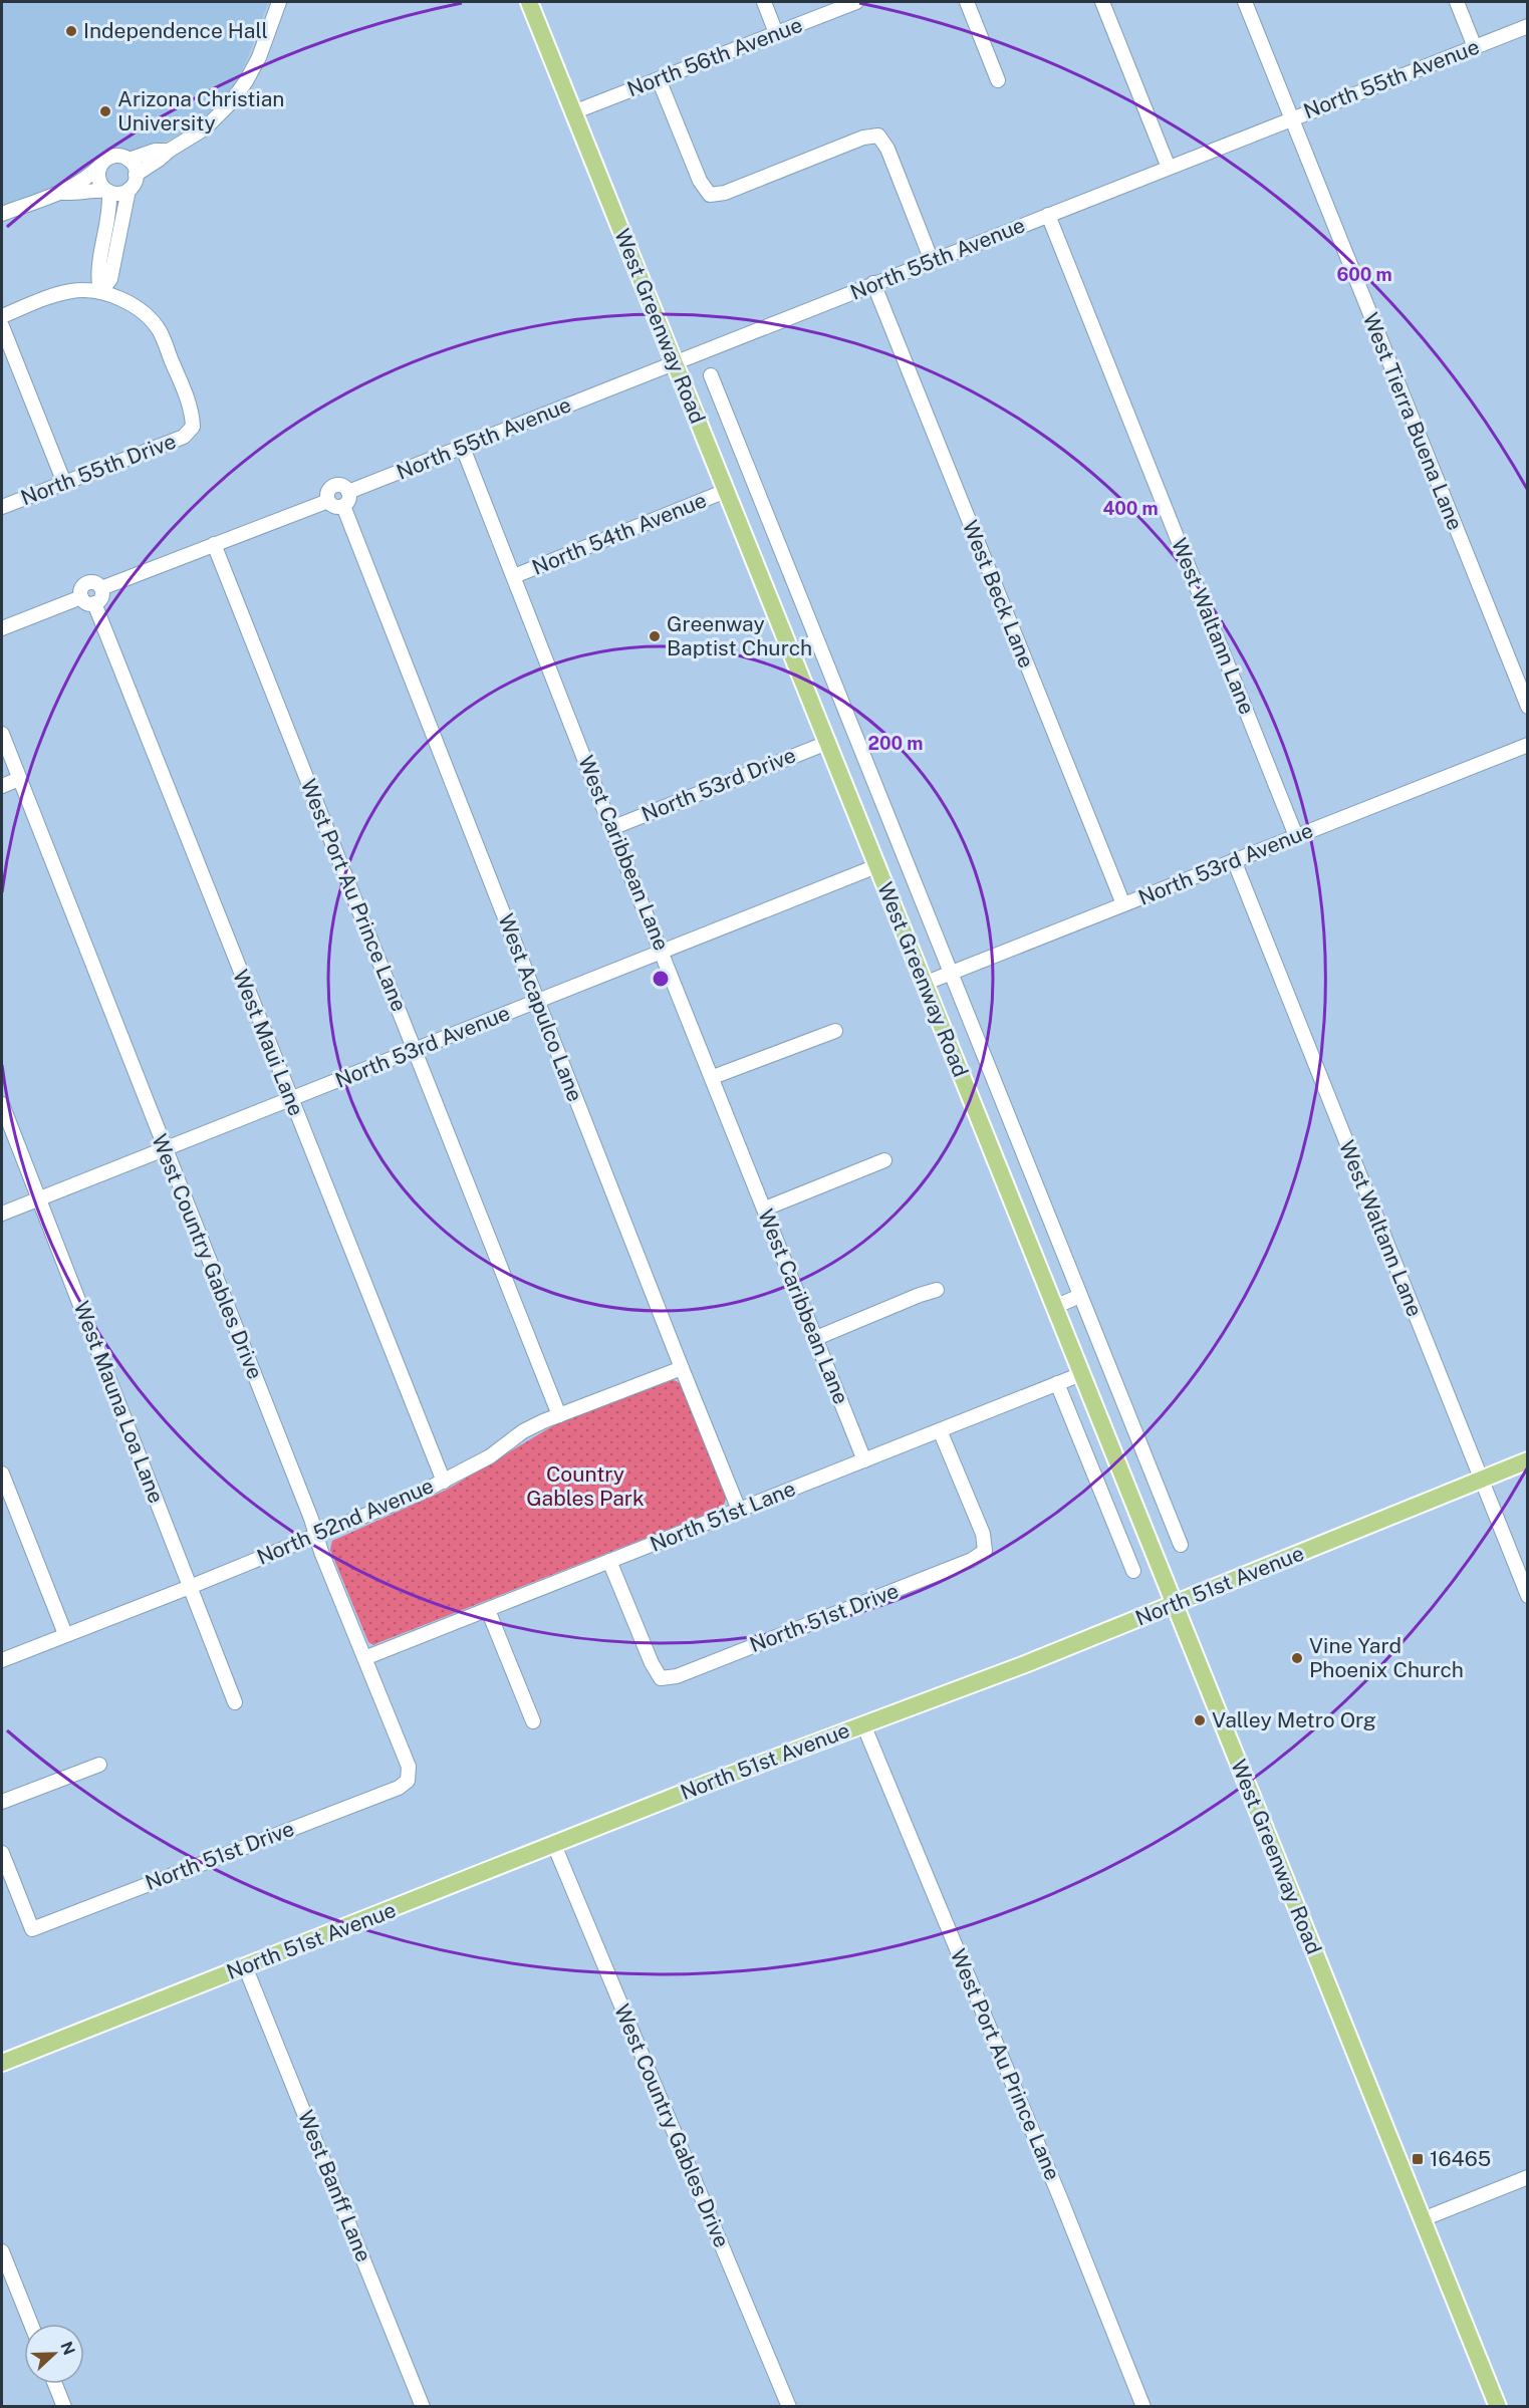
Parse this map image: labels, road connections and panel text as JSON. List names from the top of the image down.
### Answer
{
  "streets": {
    "main road": ["West Greenway Road", "North 51st Avenue"],
    "street": [
      "North 56th Avenue",
      "North 55th Avenue",
      "West Tierra Buena Lane",
      "North 55th Drive",
      "North 54th Avenue",
      "West Beck Lane",
      "West Waltann Lane",
      "North 53rd Drive",
      "West Caribbean Lane",
      "North 53rd Avenue",
      "West Port Au Prince Lane",
      "West Acapulco Lane",
      "West Maui Lane",
      "West Country Gables Drive",
      "West Mauna Loa Lane",
      "North 51st Lane",
      "North 52nd Avenue",
      "North 51st Drive",
      "West Banff Lane"
    ]
  },
  "crossings": [
    ["North 56th Avenue", "West Greenway Road"],
    ["North 55th Avenue", "West Greenway Road"],
    ["North 55th Avenue", "West Tierra Buena Lane"],
    ["North 55th Avenue", "West Beck Lane"],
    ["North 55th Avenue", "West Waltann Lane"],
    ["North 55th Avenue", "West Caribbean Lane"],
    ["North 55th Avenue", "West Port Au Prince Lane"],
    ["North 55th Avenue", "West Acapulco Lane"],
    ["North 55th Avenue", "West Maui Lane"],
    ["West Greenway Road", "North 54th Avenue"],
    ["West Greenway Road", "North 53rd Drive"],
    ["West Greenway Road", "North 53rd Avenue"],
    ["West Greenway Road", "North 51st Lane"],
    ["West Greenway Road", "North 51st Avenue"],
    ["North 54th Avenue", "West Caribbean Lane"],
    ["West Beck Lane", "North 53rd Avenue"],
    ["West Waltann Lane", "North 53rd Avenue"],
    ["West Waltann Lane", "North 51st Avenue"],
    ["North 53rd Drive", "West Caribbean Lane"],
    ["West Caribbean Lane", "North 53rd Avenue"],
    ["West Caribbean Lane", "North 51st Lane"],
    ["North 53rd Avenue", "West Port Au Prince Lane"],
    ["North 53rd Avenue", "West Acapulco Lane"],
    ["North 53rd Avenue", "West Maui Lane"],
    ["North 53rd Avenue", "West Country Gables Drive"],
    ["North 53rd Avenue", "West Mauna Loa Lane"],
    ["West Port Au Prince Lane", "North 52nd Avenue"],
    ["West Port Au Prince Lane", "North 51st Avenue"],
    ["West Acapulco Lane", "North 51st Lane"],
    ["West Acapulco Lane", "North 52nd Avenue"],
    ["West Maui Lane", "North 52nd Avenue"],
    ["West Country Gables Drive", "North 51st Lane"],
    ["West Country Gables Drive", "North 52nd Avenue"],
    ["West Country Gables Drive", "North 51st Avenue"],
    ["West Country Gables Drive", "North 51st Drive"],
    ["West Mauna Loa Lane", "North 52nd Avenue"],
    ["North 51st Lane", "North 51st Drive"],
    ["North 51st Avenue", "West Banff Lane"]
  ],
  "parks": ["Country Gables Park"],
  "places": {
    "other": [
      "Independence Hall",
      "Arizona Christian University",
      "Greenway Baptist Church",
      "Vine Yard Phoenix Church",
      "Valley Metro Org"
    ],
    "transit": ["16465"]
  },
  "north": "right",
  "rings": ["600 m", "400 m", "200 m"]
}
